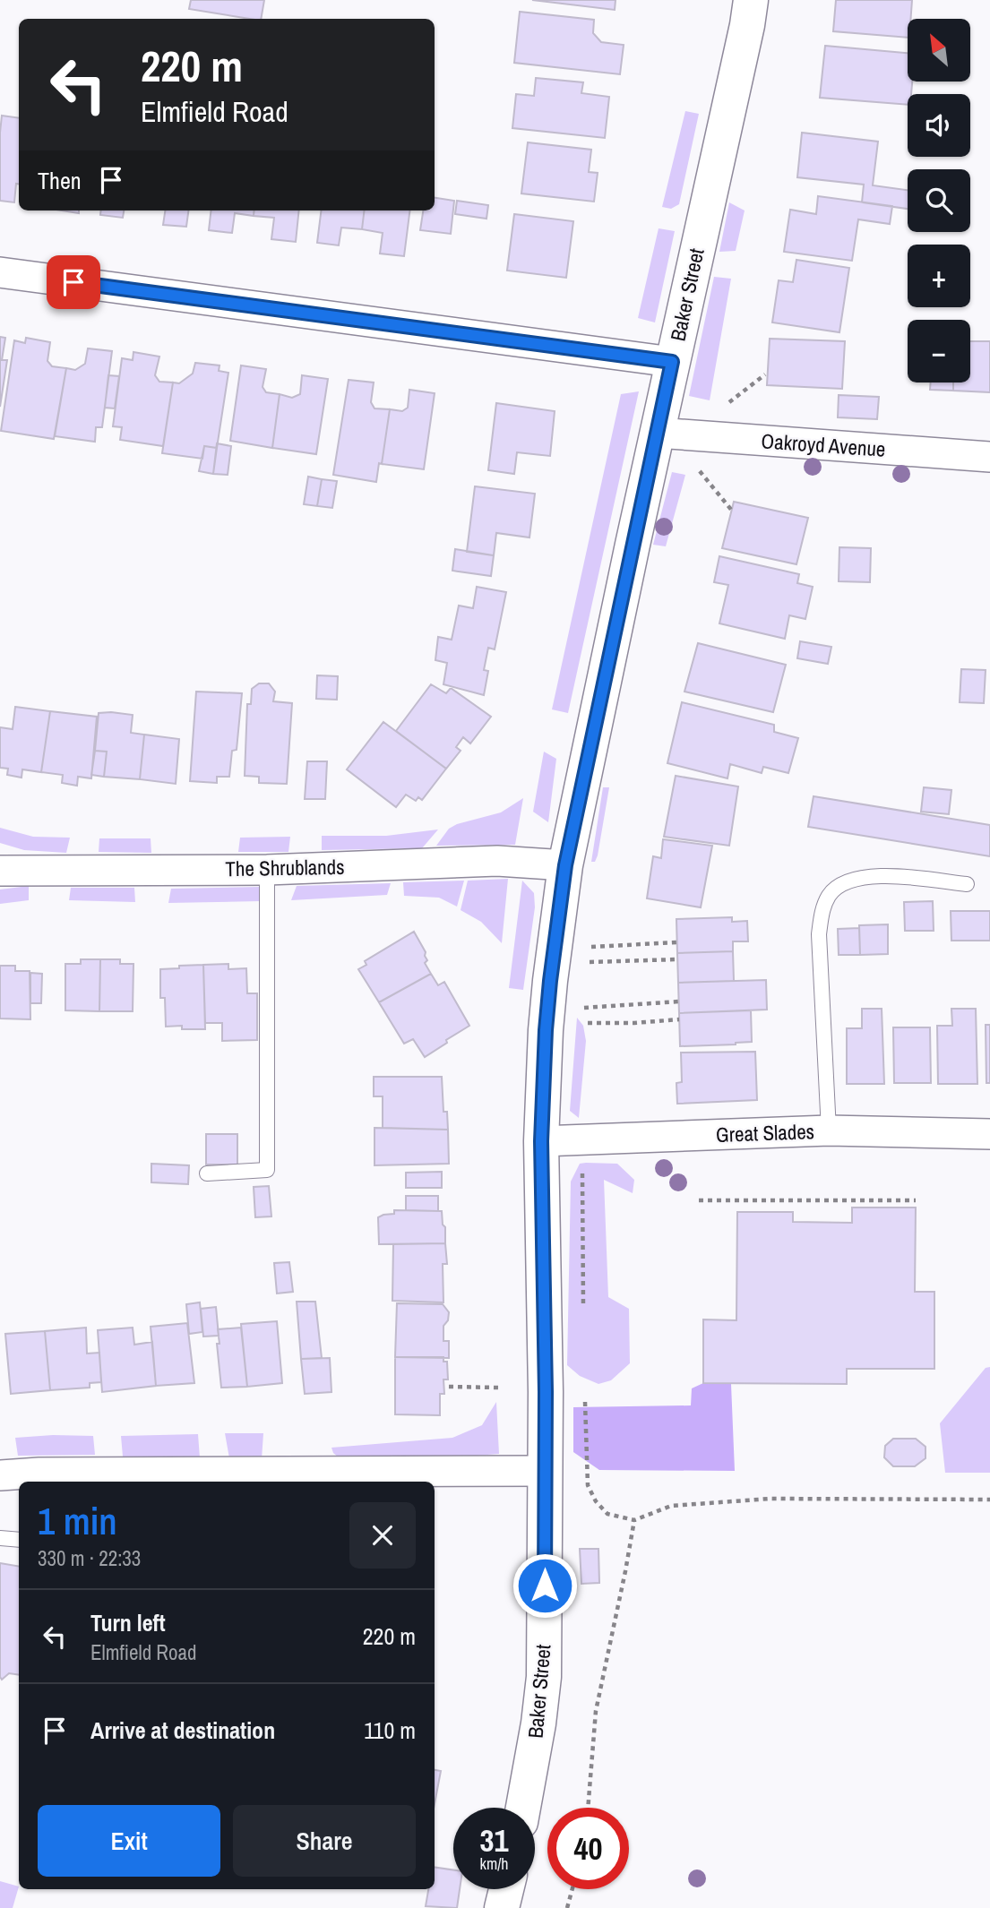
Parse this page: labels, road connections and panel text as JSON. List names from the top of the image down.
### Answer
{
  "streets": {
    "street": [
      "Baker Street",
      "Oakroyd Avenue",
      "The Shrublands",
      "Great Slades"
    ]
  },
  "crossings": [
    ["Baker Street", "Oakroyd Avenue"],
    ["Baker Street", "The Shrublands"],
    ["Baker Street", "Great Slades"]
  ],
  "north": "top left",
  "page": {
    "map_buttons": ["+", "−"],
    "turn": ["220 m", "Elmfield Road"],
    "then": "Then",
    "heading": ["1 min", "330 m · 22:33"],
    "list": [
      {
        "name": "Turn left",
        "note": "Elmfield Road",
        "value": "220 m"
      },
      {
        "name": "Arrive at destination",
        "value": "110 m"
      }
    ],
    "buttons": ["Exit", "Share"],
    "speed": "31 km/h",
    "limit": "40"
  }
}
